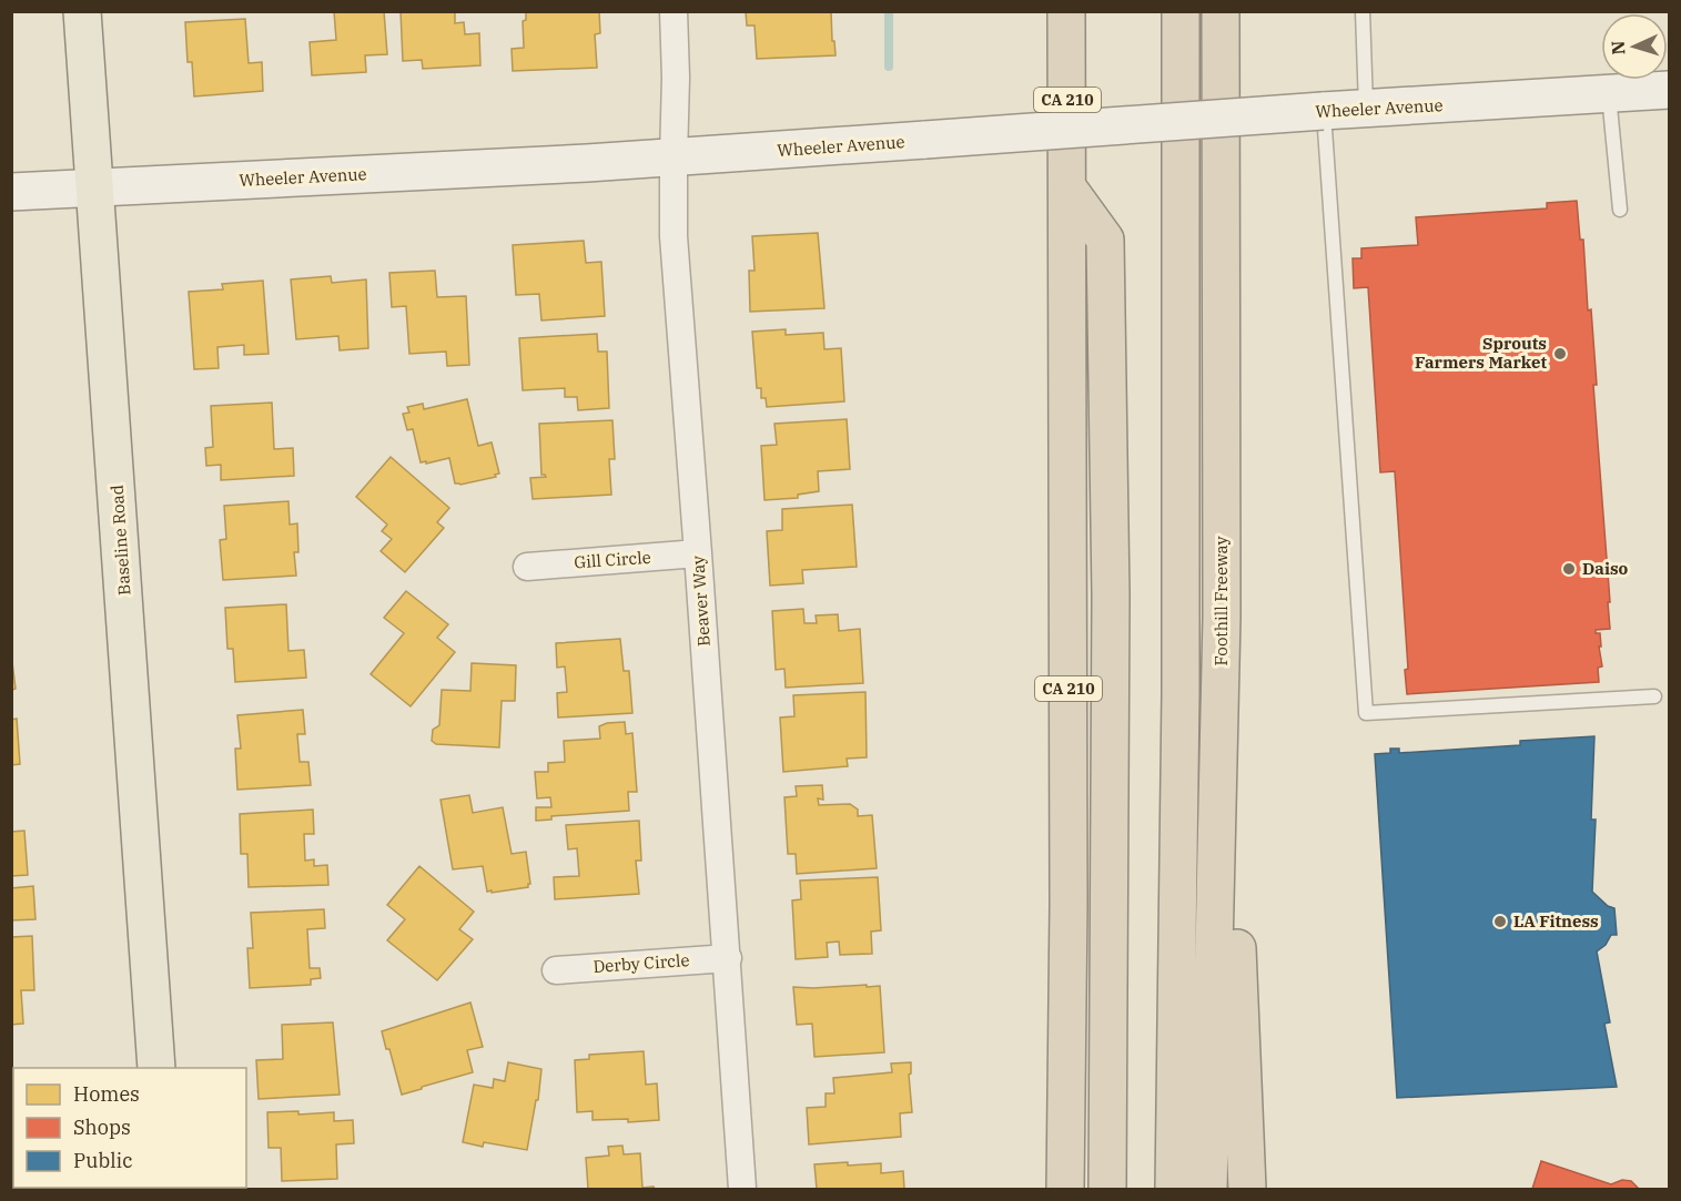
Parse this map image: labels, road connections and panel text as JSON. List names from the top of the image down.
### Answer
{
  "streets": {
    "highway": ["CA 210", "Foothill Freeway"],
    "main road": ["Wheeler Avenue", "Baseline Road"],
    "street": ["Gill Circle", "Beaver Way", "Derby Circle"]
  },
  "crossings": [
    ["Wheeler Avenue", "Baseline Road"],
    ["Wheeler Avenue", "Beaver Way"],
    ["Gill Circle", "Beaver Way"],
    ["Beaver Way", "Derby Circle"]
  ],
  "places": ["Sprouts Farmers Market", "Daiso", "LA Fitness"],
  "legend": ["Homes", "Shops", "Public"],
  "north": "left"
}
